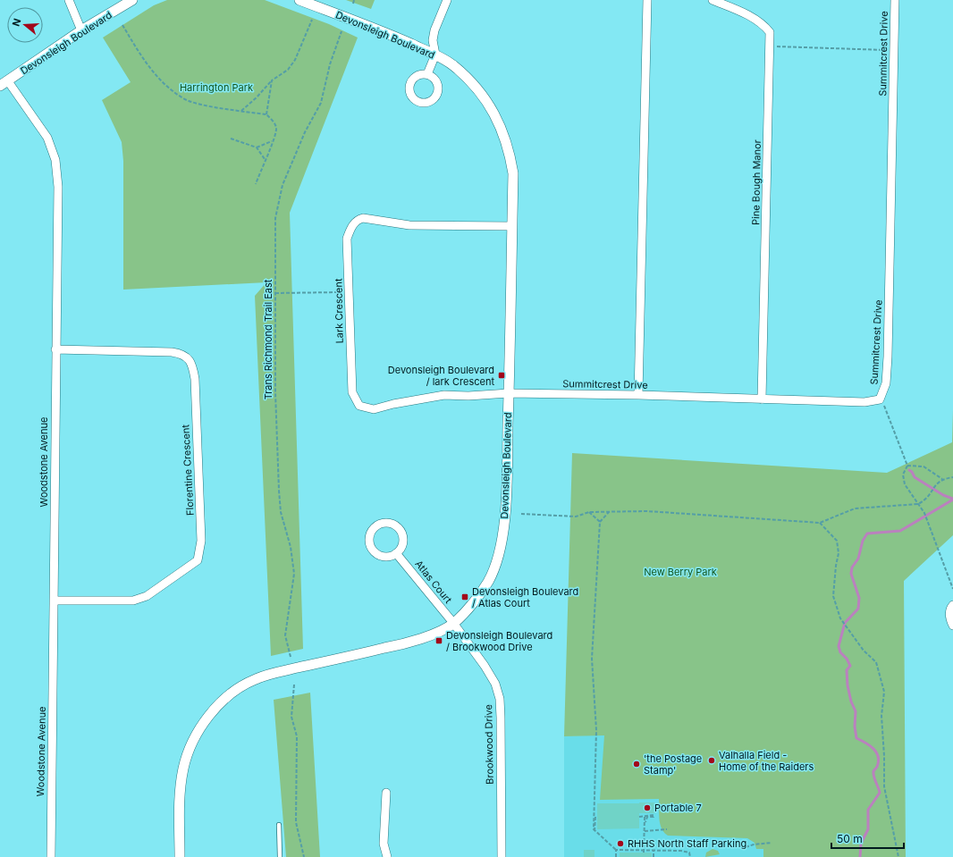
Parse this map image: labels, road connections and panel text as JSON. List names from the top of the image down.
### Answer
{
  "streets": {
    "street": [
      "Devonsleigh Boulevard",
      "Summitcrest Drive",
      "Pine Bough Manor",
      "Lark Crescent",
      "Woodstone Avenue",
      "Florentine Crescent",
      "Atlas Court",
      "Brookwood Drive"
    ],
    "path": ["Trans Richmond Trail East"]
  },
  "crossings": [
    ["Devonsleigh Boulevard", "Summitcrest Drive"],
    ["Devonsleigh Boulevard", "Lark Crescent"],
    ["Devonsleigh Boulevard", "Woodstone Avenue"],
    ["Devonsleigh Boulevard", "Atlas Court"],
    ["Devonsleigh Boulevard", "Brookwood Drive"],
    ["Summitcrest Drive", "Pine Bough Manor"],
    ["Summitcrest Drive", "Lark Crescent"],
    ["Woodstone Avenue", "Florentine Crescent"],
    ["Atlas Court", "Brookwood Drive"]
  ],
  "parks": ["Harrington Park", "New Berry Park"],
  "places": {
    "transit": ["Devonsleigh Boulevard / lark Crescent", "Devonsleigh Boulevard / Atlas Court", "Devonsleigh Boulevard / Brookwood Drive"],
    "other": [
      "Valhalla Field - Home of the Raiders",
      "'the Postage Stamp'",
      "Portable 7",
      "RHHS North Staff Parking"
    ]
  },
  "scale_bar": "50 m",
  "north": "left"
}
